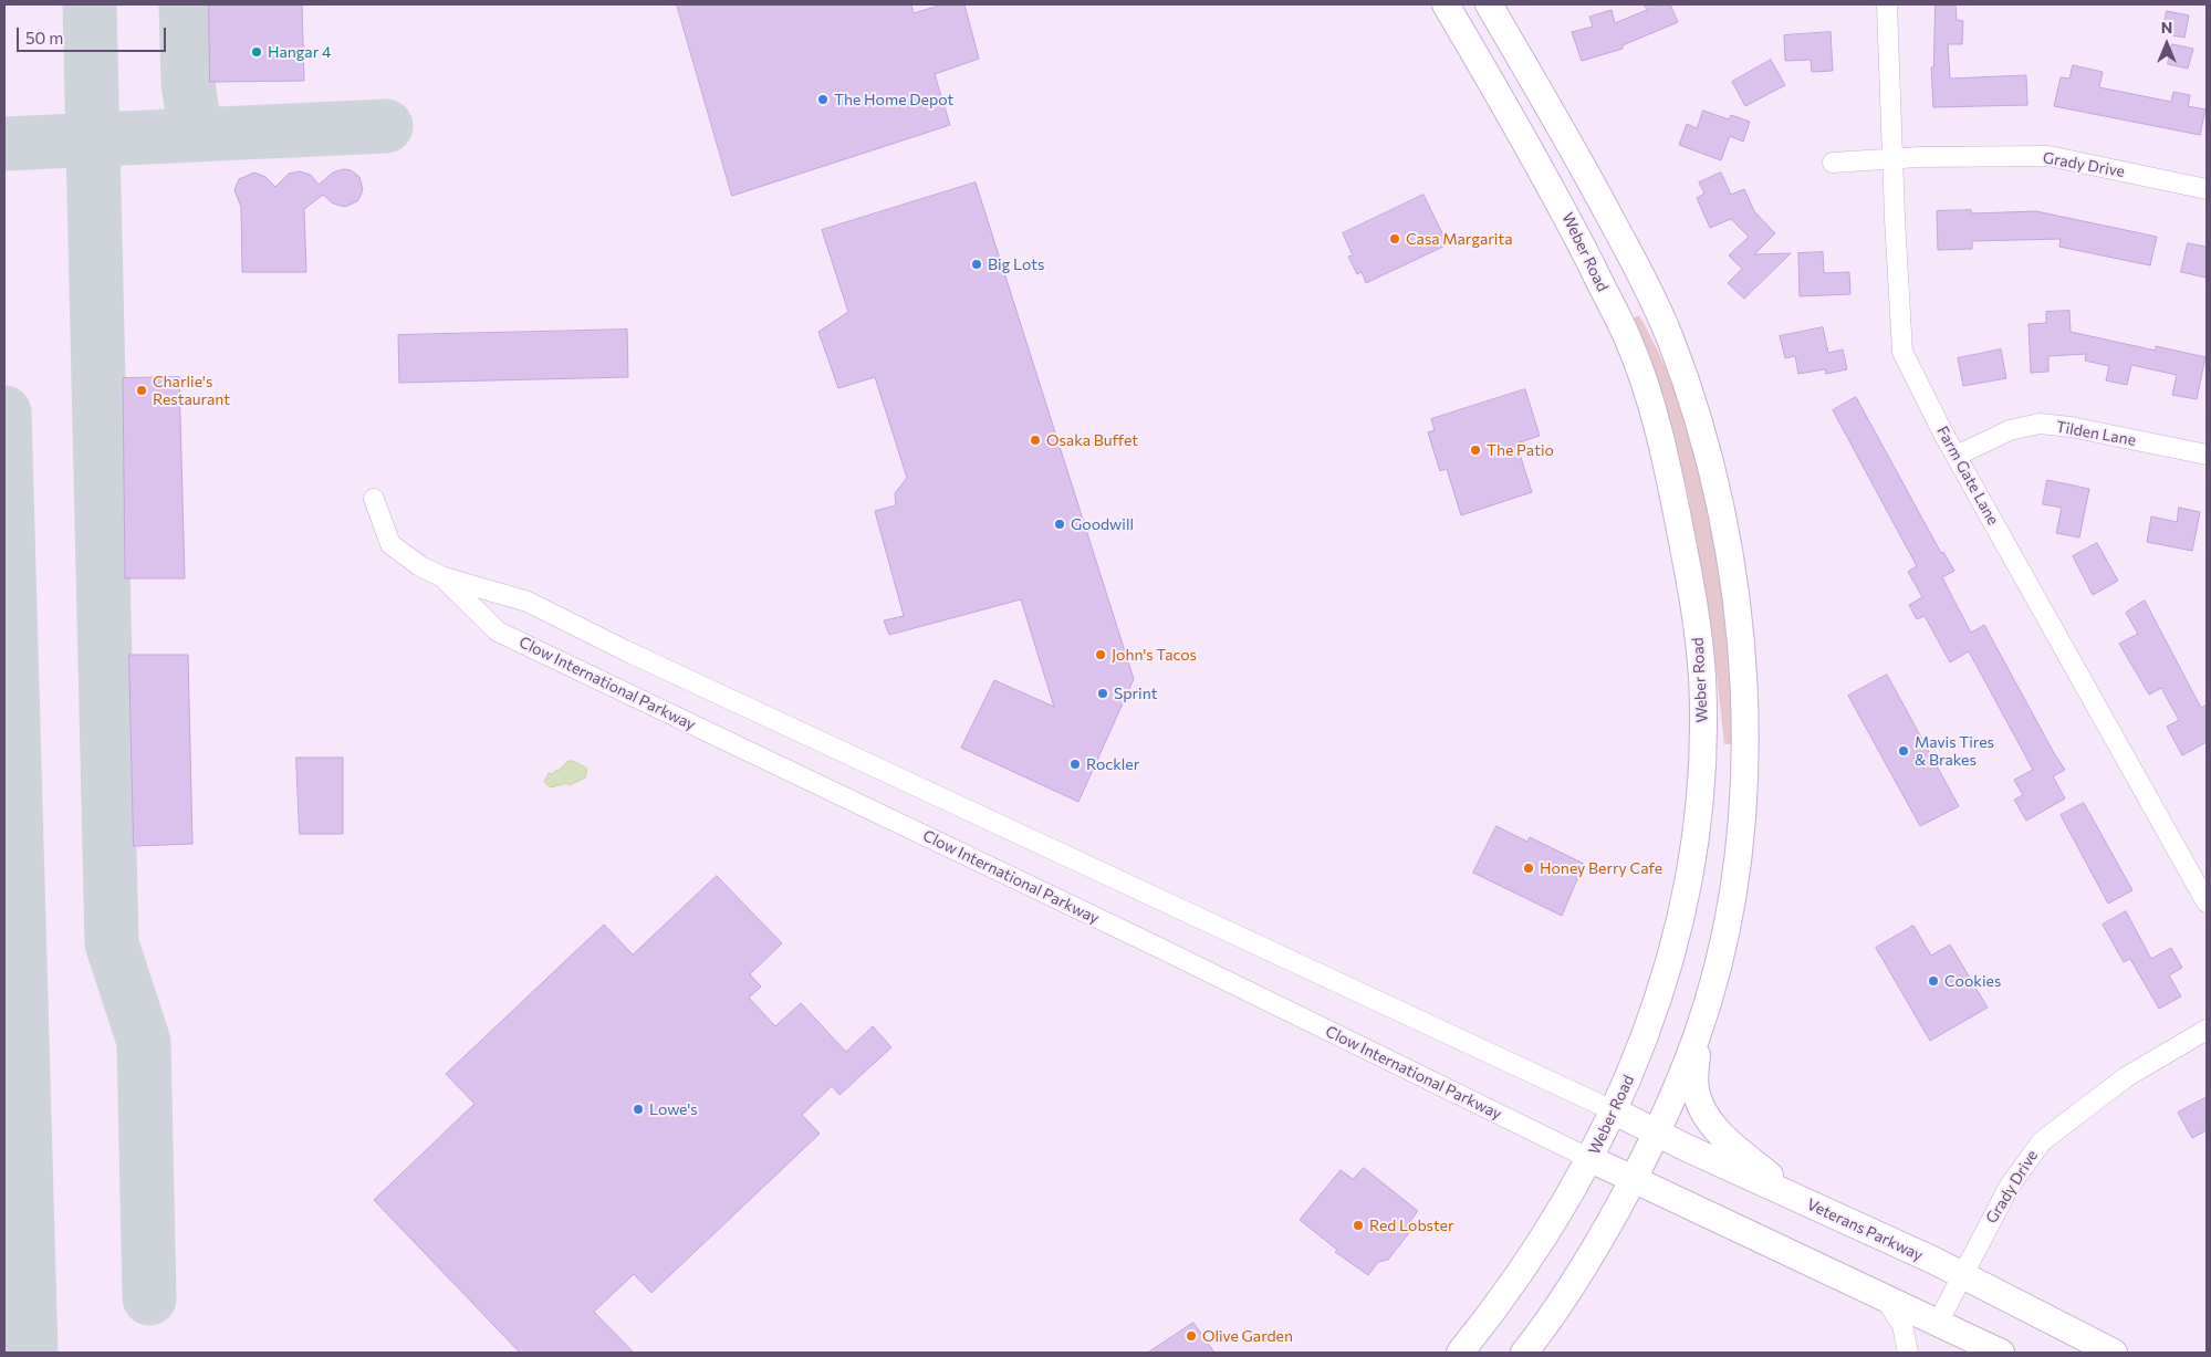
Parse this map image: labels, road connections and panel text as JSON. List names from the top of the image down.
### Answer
{
  "streets": {
    "main road": ["Weber Road", "Veterans Parkway"],
    "street": [
      "Grady Drive",
      "Tilden Lane",
      "Farm Gate Lane",
      "Clow International Parkway"
    ]
  },
  "crossings": [
    ["Grady Drive", "Farm Gate Lane"],
    ["Grady Drive", "Veterans Parkway"],
    ["Weber Road", "Clow International Parkway"],
    ["Weber Road", "Veterans Parkway"],
    ["Tilden Lane", "Farm Gate Lane"],
    ["Clow International Parkway", "Veterans Parkway"]
  ],
  "places": [
    "Hangar 4",
    "The Home Depot",
    "Casa Margarita",
    "Big Lots",
    "Charlie's Restaurant",
    "Osaka Buffet",
    "The Patio",
    "Goodwill",
    "John's Tacos",
    "Sprint",
    "Mavis Tires & Brakes",
    "Rockler",
    "Honey Berry Cafe",
    "Cookies",
    "Lowe's",
    "Red Lobster",
    "Olive Garden"
  ],
  "scale_bar": "50 m",
  "north": "top"
}
